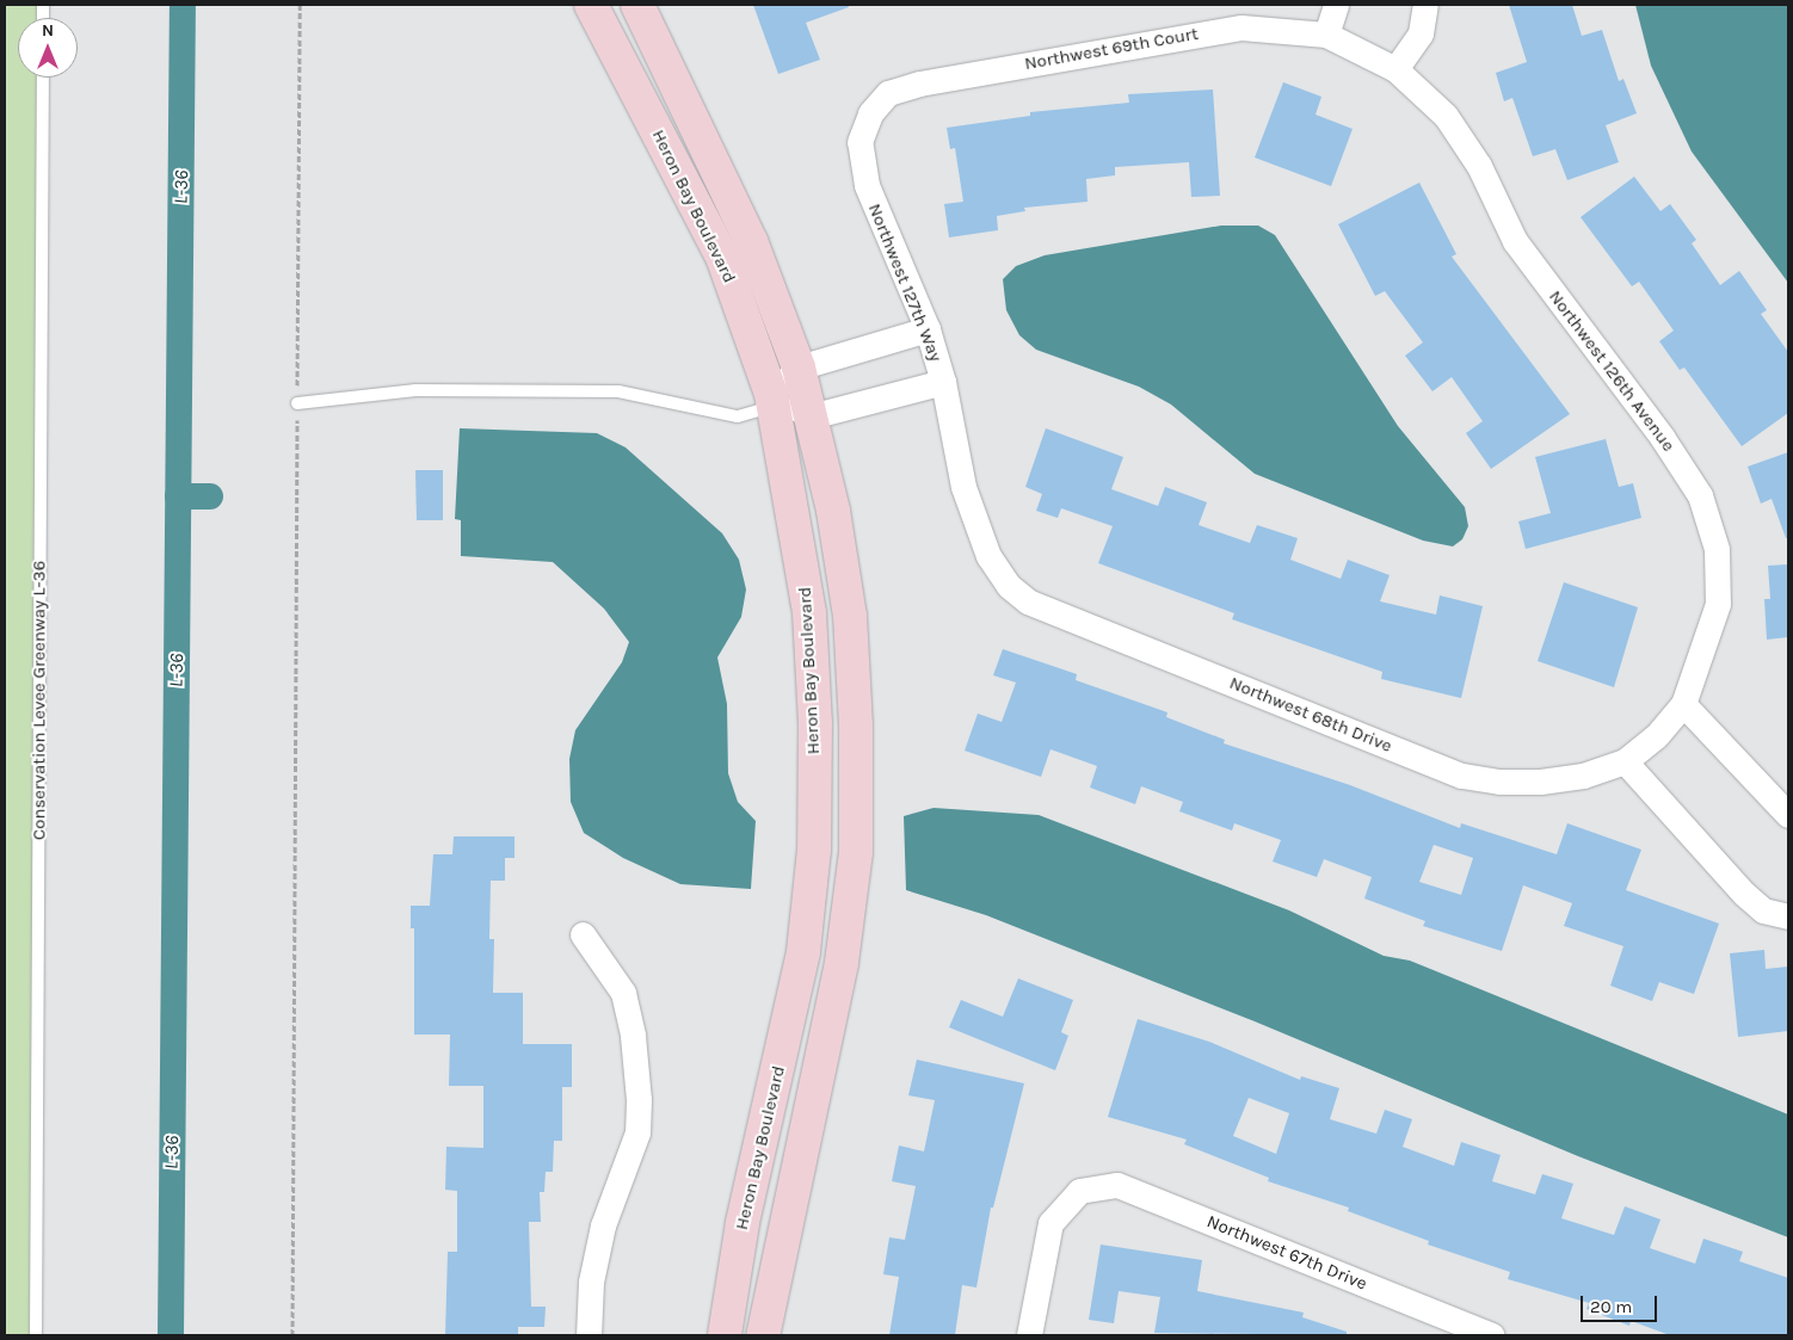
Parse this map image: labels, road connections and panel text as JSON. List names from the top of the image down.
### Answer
{
  "streets": {
    "street": [
      "Northwest 69th Court",
      "Heron Bay Boulevard",
      "Northwest 127th Way",
      "Northwest 126th Avenue",
      "Northwest 68th Drive",
      "Northwest 67th Drive"
    ],
    "lane": ["Conservation Levee Greenway L-36"]
  },
  "crossings": [
    ["Northwest 69th Court", "Northwest 127th Way"],
    ["Northwest 69th Court", "Northwest 126th Avenue"],
    ["Northwest 127th Way", "Northwest 68th Drive"],
    ["Northwest 126th Avenue", "Northwest 68th Drive"]
  ],
  "water": ["L-36"],
  "scale_bar": "20 m",
  "north": "top"
}
